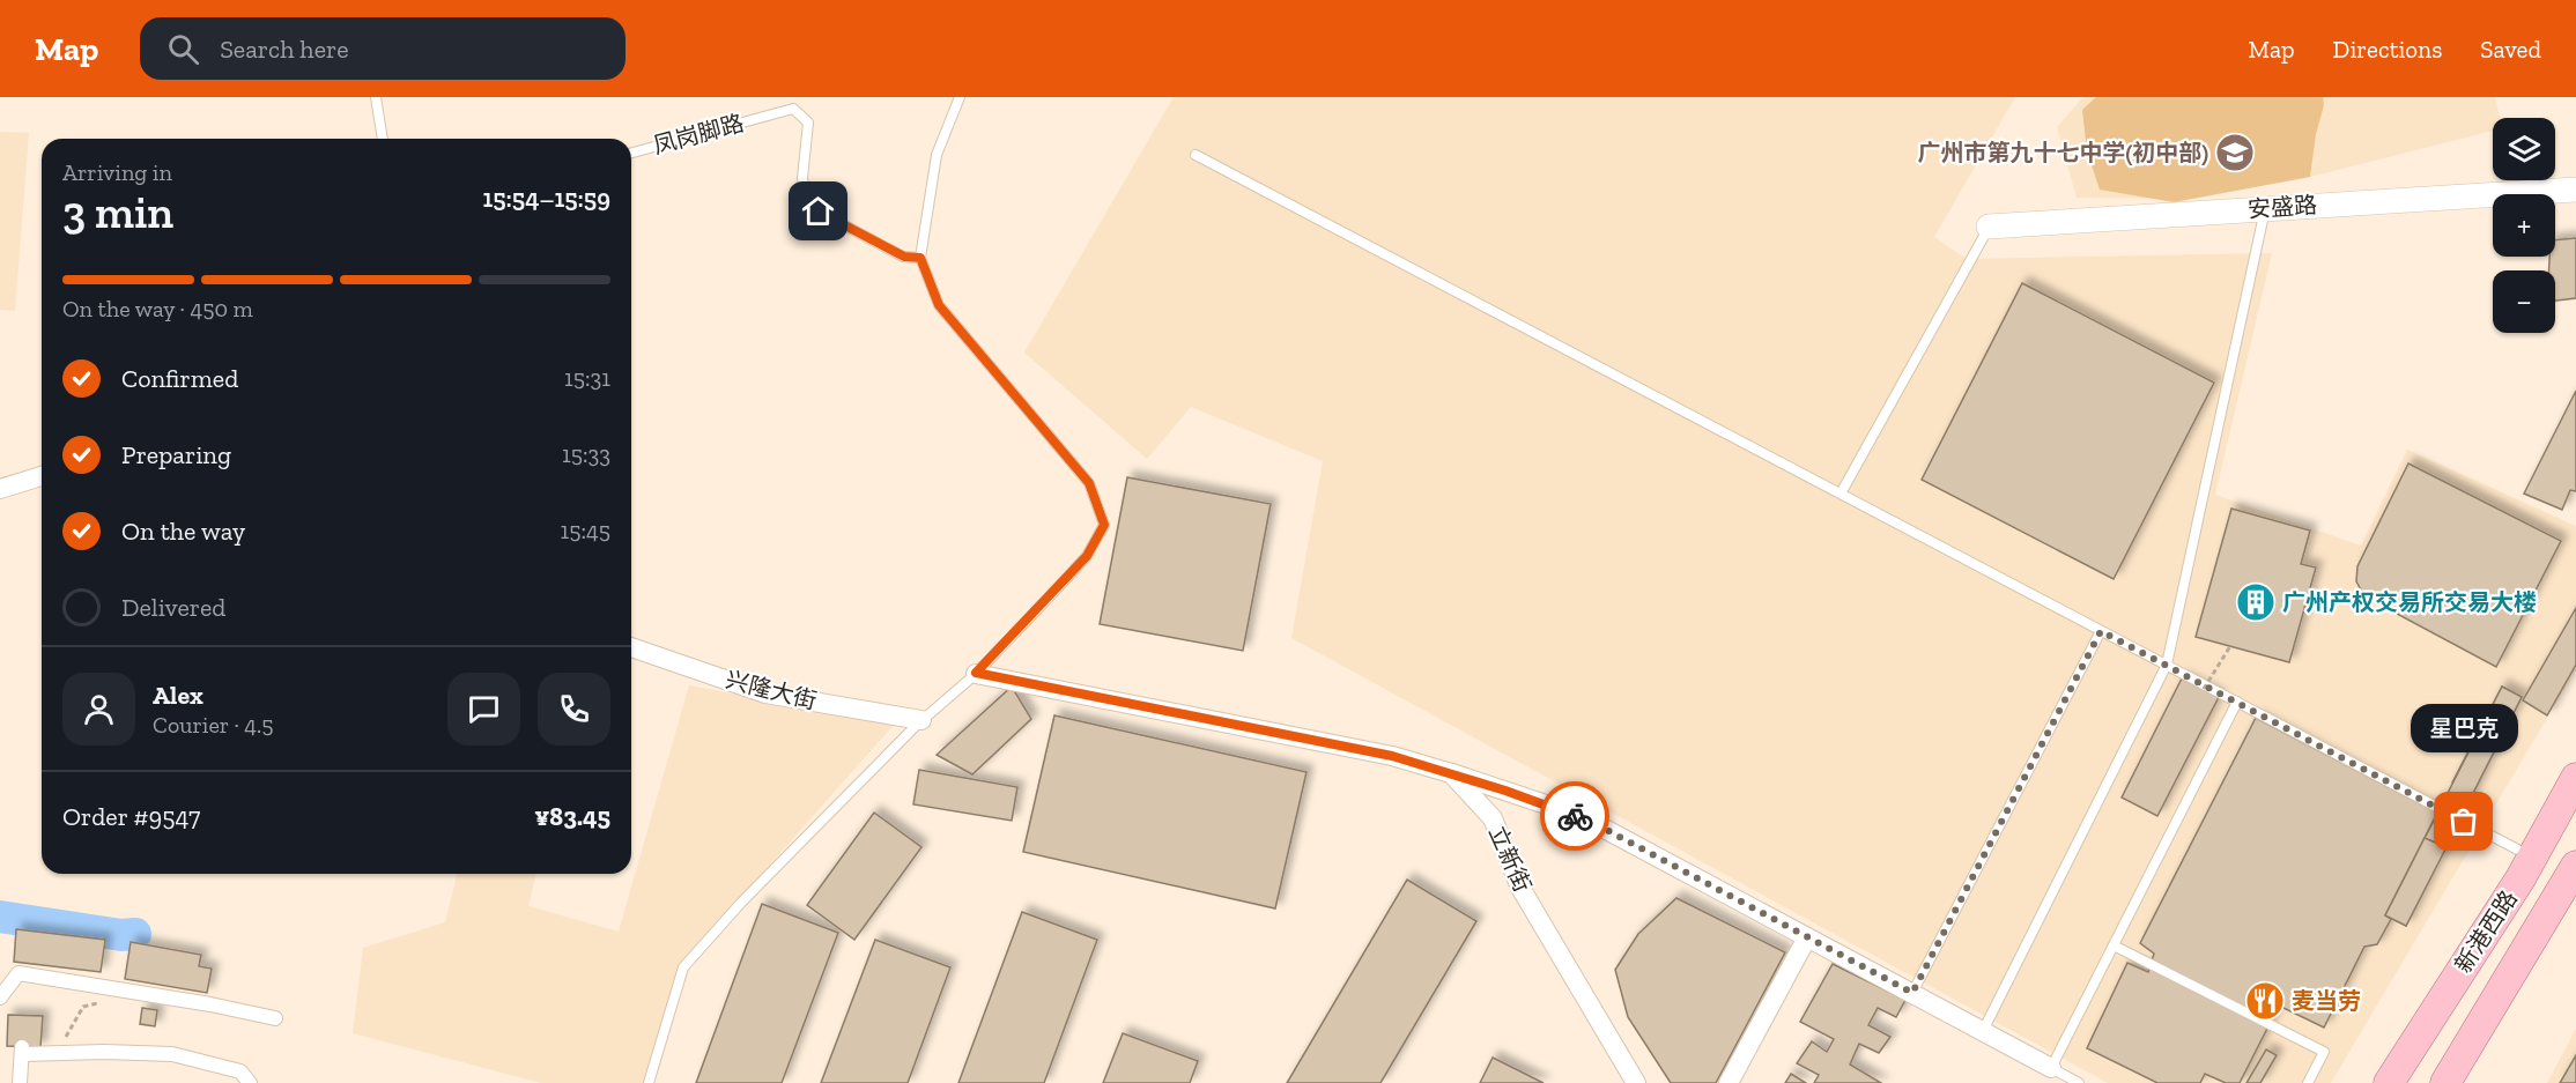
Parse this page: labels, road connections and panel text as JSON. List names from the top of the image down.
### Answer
{
  "streets": {
    "main road": ["新港西路"],
    "street": ["安盛路", "兴隆大街", "立新街"],
    "lane": ["凤岗脚路"]
  },
  "places": {
    "school or university": ["广州市第九十七中学(初中部)"],
    "building": ["广州产权交易所交易大楼"],
    "other": ["星巴克"],
    "restaurant": ["麦当劳"]
  },
  "page": {
    "header": "Map",
    "search": "Search here",
    "nav": ["Map", "Directions", "Saved"],
    "map_buttons": ["+", "−"],
    "heading": ["3 min", "Arriving in", "15:54–15:59"],
    "panel": [
      "Alex",
      "Courier · 4.5",
      "Order #9547",
      "¥83.45"
    ],
    "bar": "On the way · 450 m",
    "list": [
      ["Confirmed", "15:31"],
      ["Preparing", "15:33"],
      ["On the way", "15:45"],
      "Delivered"
    ],
    "bubble": "星巴克"
  }
}
